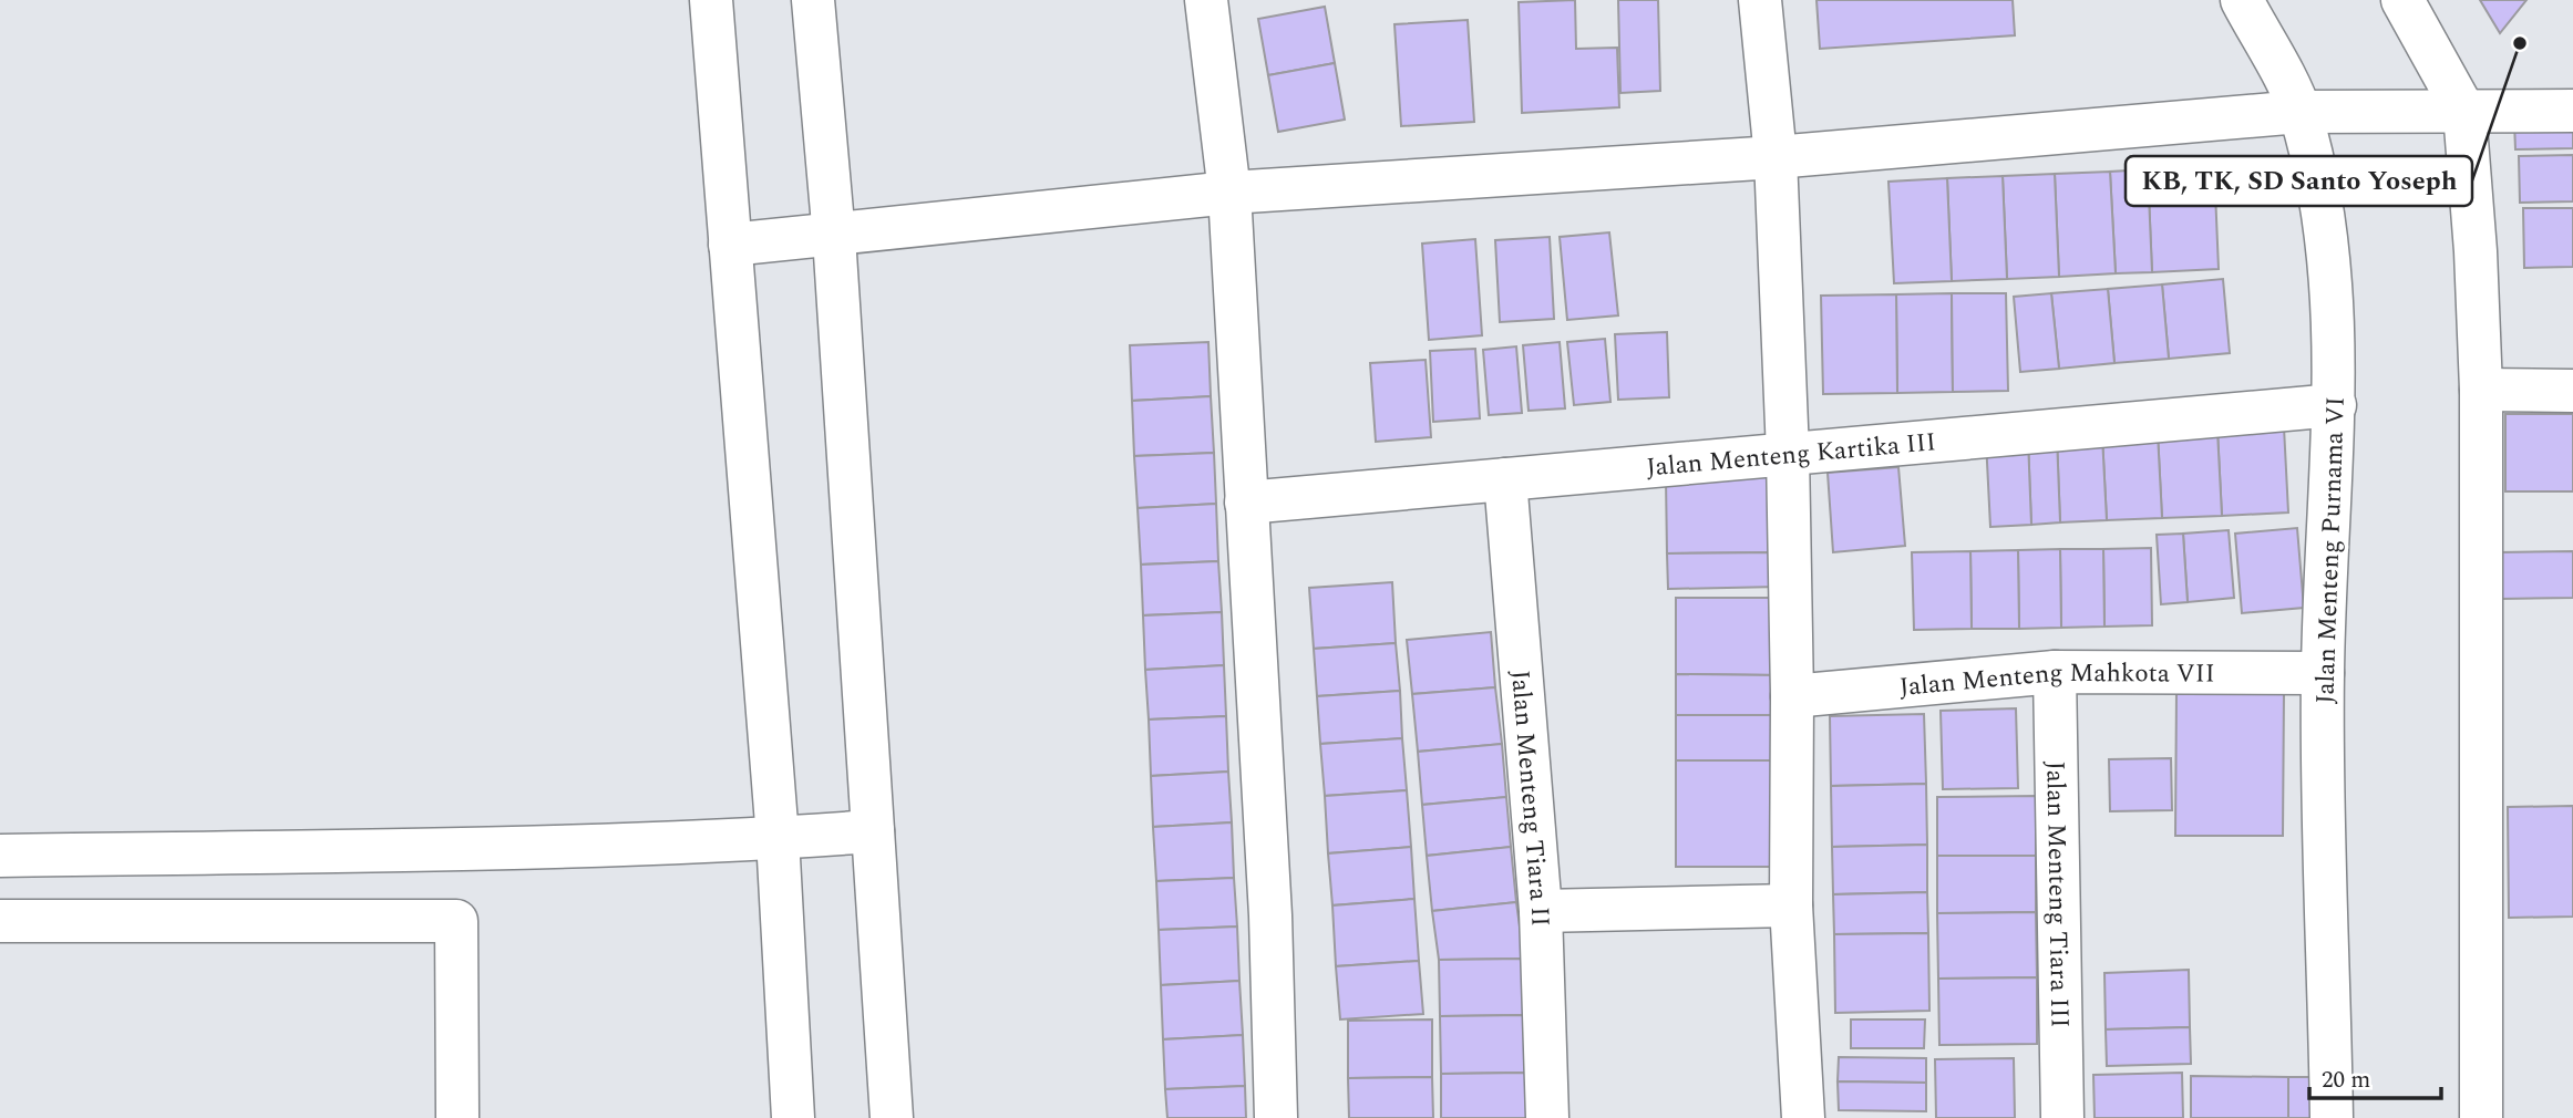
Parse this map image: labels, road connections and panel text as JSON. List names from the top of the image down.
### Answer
{
  "streets": {
    "street": [
      "Jalan Menteng Kartika III",
      "Jalan Menteng Purnama VI",
      "Jalan Menteng Mahkota VII",
      "Jalan Menteng Tiara II",
      "Jalan Menteng Tiara III"
    ]
  },
  "crossings": [
    ["Jalan Menteng Kartika III", "Jalan Menteng Purnama VI"],
    ["Jalan Menteng Kartika III", "Jalan Menteng Tiara II"],
    ["Jalan Menteng Purnama VI", "Jalan Menteng Mahkota VII"],
    ["Jalan Menteng Mahkota VII", "Jalan Menteng Tiara III"]
  ],
  "places": ["KB, TK, SD Santo Yoseph"],
  "scale_bar": "20 m"
}
